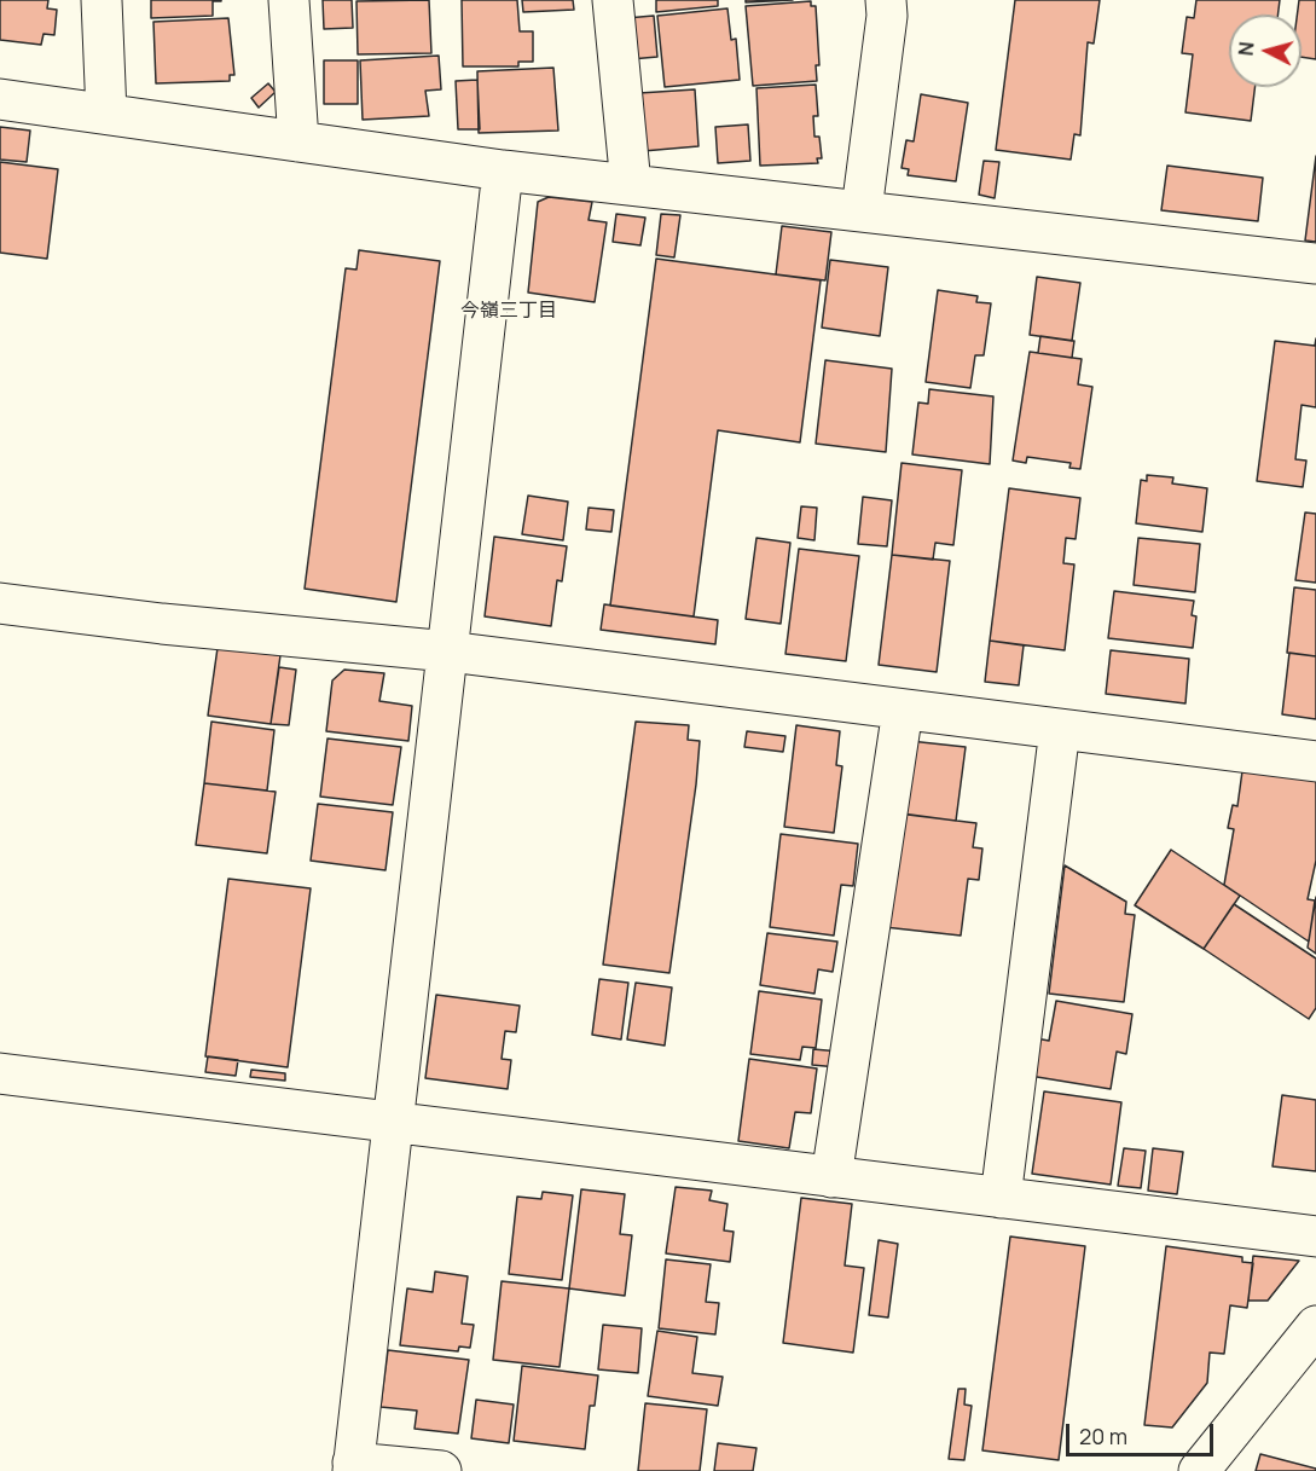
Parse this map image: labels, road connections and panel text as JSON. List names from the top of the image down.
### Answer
{
  "districts": ["今嶺三丁目"],
  "scale_bar": "20 m",
  "north": "left"
}
